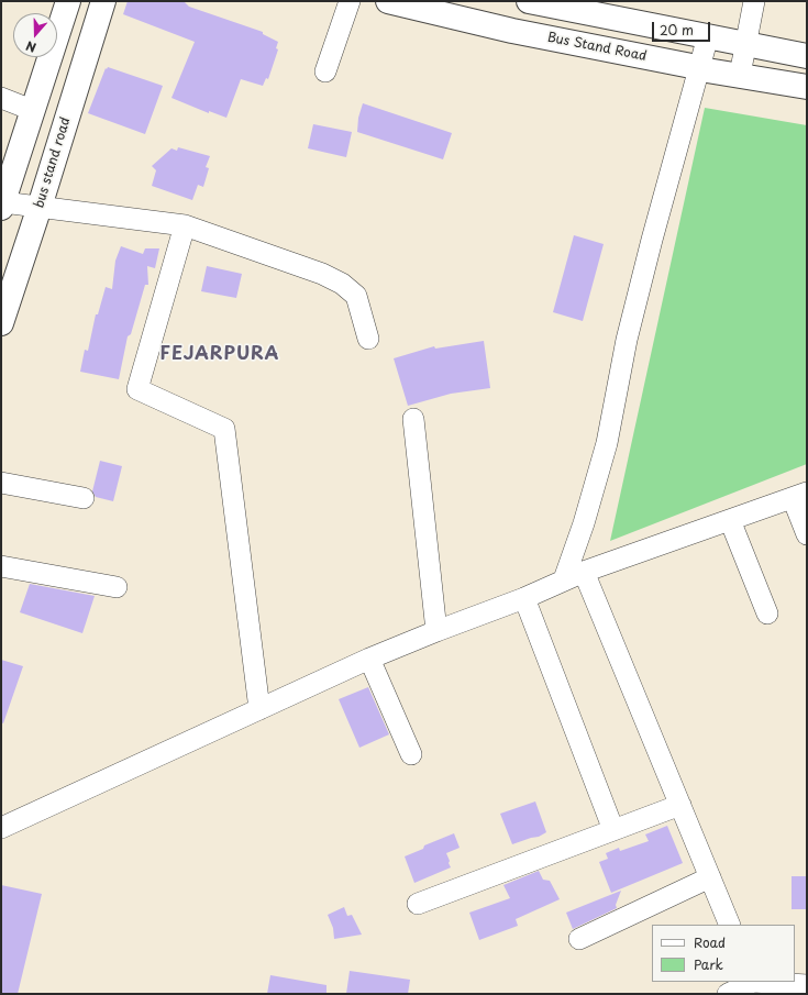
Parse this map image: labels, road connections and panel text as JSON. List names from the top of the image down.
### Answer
{
  "streets": {
    "main road": ["Bus Stand Road", "bus stand road"]
  },
  "districts": ["FEJARPURA"],
  "legend": ["Road", "Park"],
  "scale_bar": "20 m",
  "north": "bottom"
}
